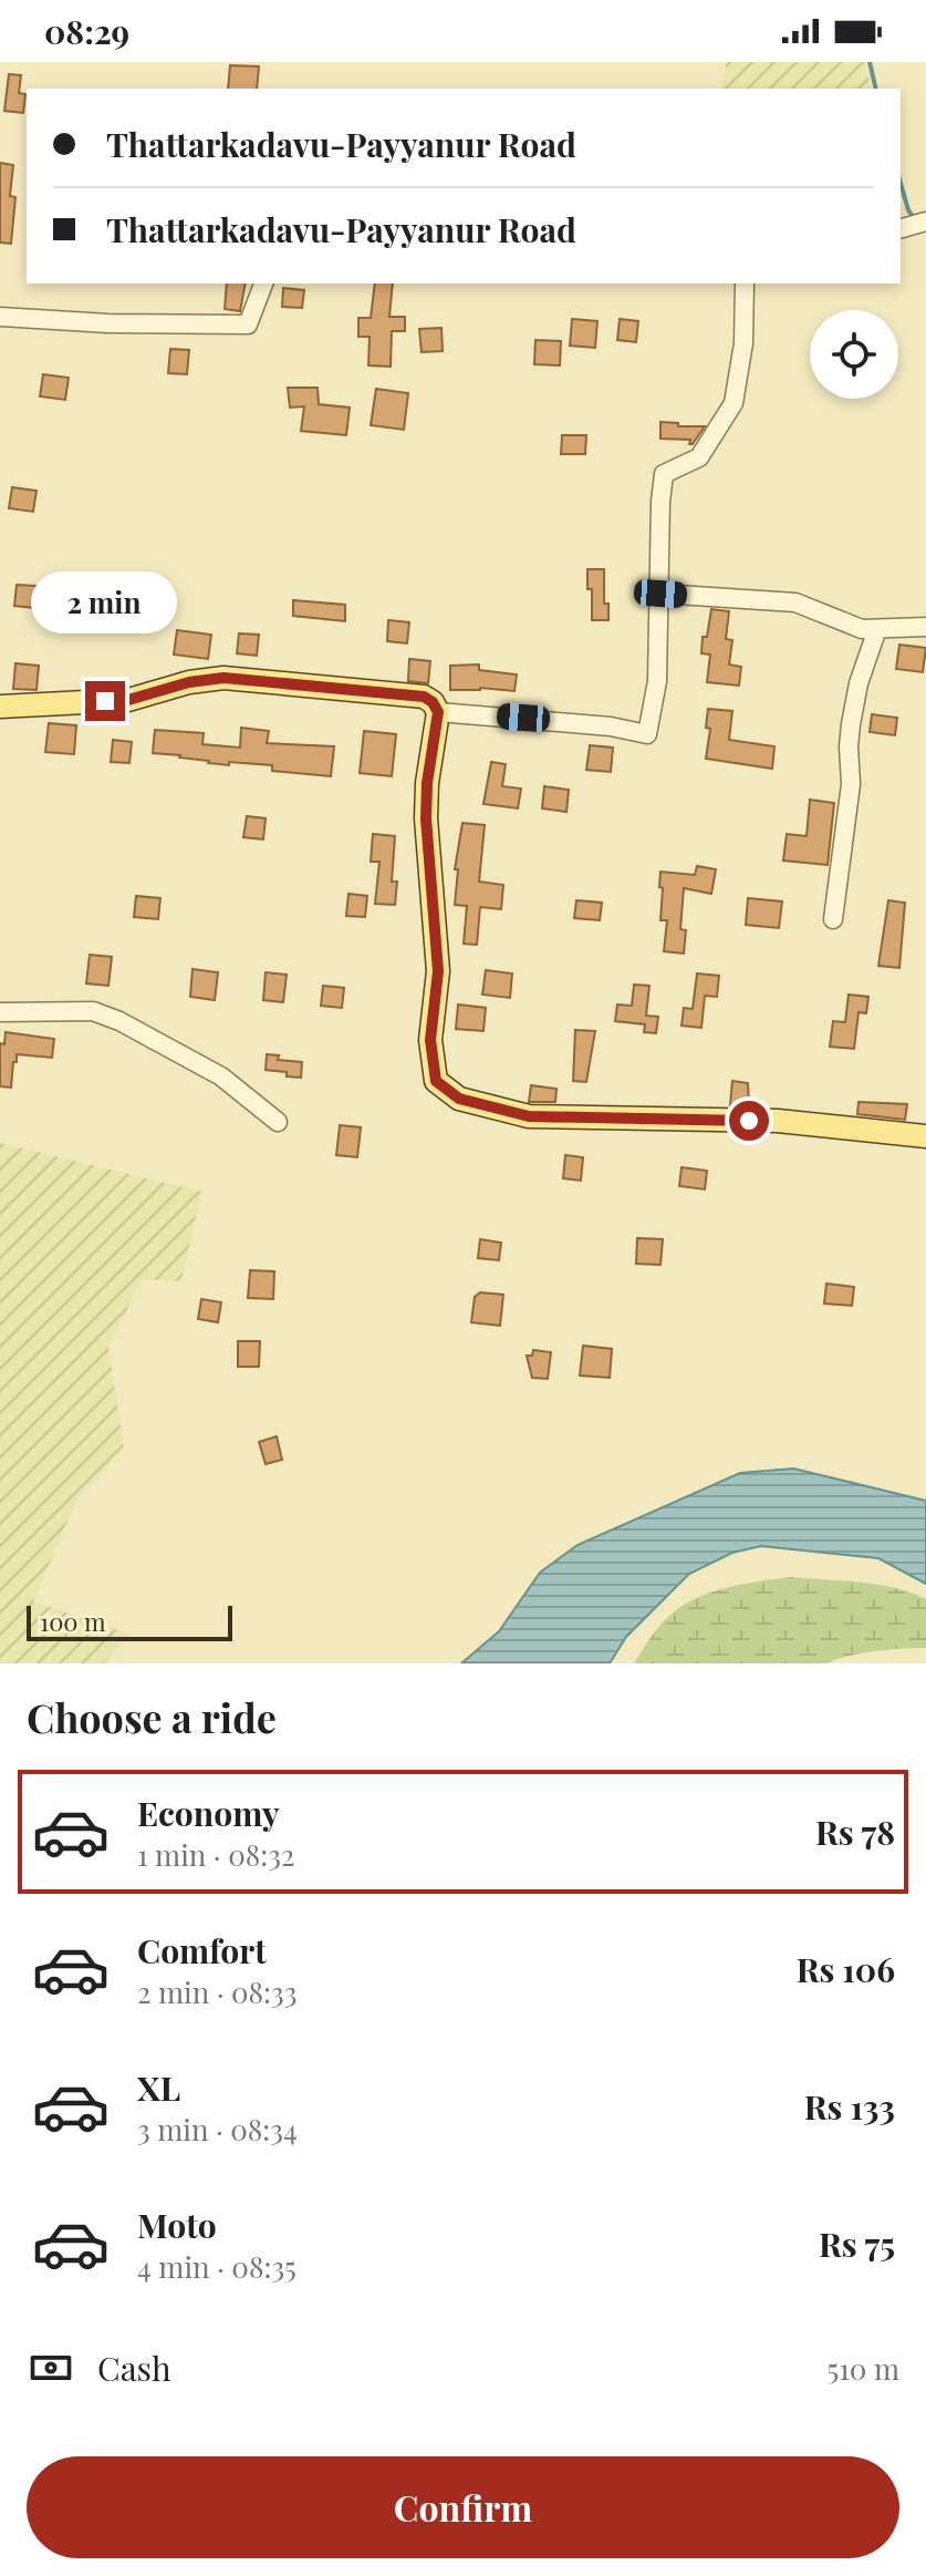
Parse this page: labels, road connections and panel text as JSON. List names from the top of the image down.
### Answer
{
  "scale_bar": "100 m",
  "page": {
    "status": "08:29",
    "banner": ["Thattarkadavu-Payyanur Road", "Thattarkadavu-Payyanur Road"],
    "bubble": "2 min",
    "scale": "100 m",
    "heading": "Choose a ride",
    "list": [
      {
        "name": "Economy",
        "note": "1 min · 08:32",
        "value": "Rs 78"
      },
      {
        "name": "Comfort",
        "note": "2 min · 08:33",
        "value": "Rs 106"
      },
      {
        "name": "XL",
        "note": "3 min · 08:34",
        "value": "Rs 133"
      },
      {
        "name": "Moto",
        "note": "4 min · 08:35",
        "value": "Rs 75"
      }
    ],
    "pay": ["Cash", "510 m"],
    "buttons": "Confirm"
  }
}
